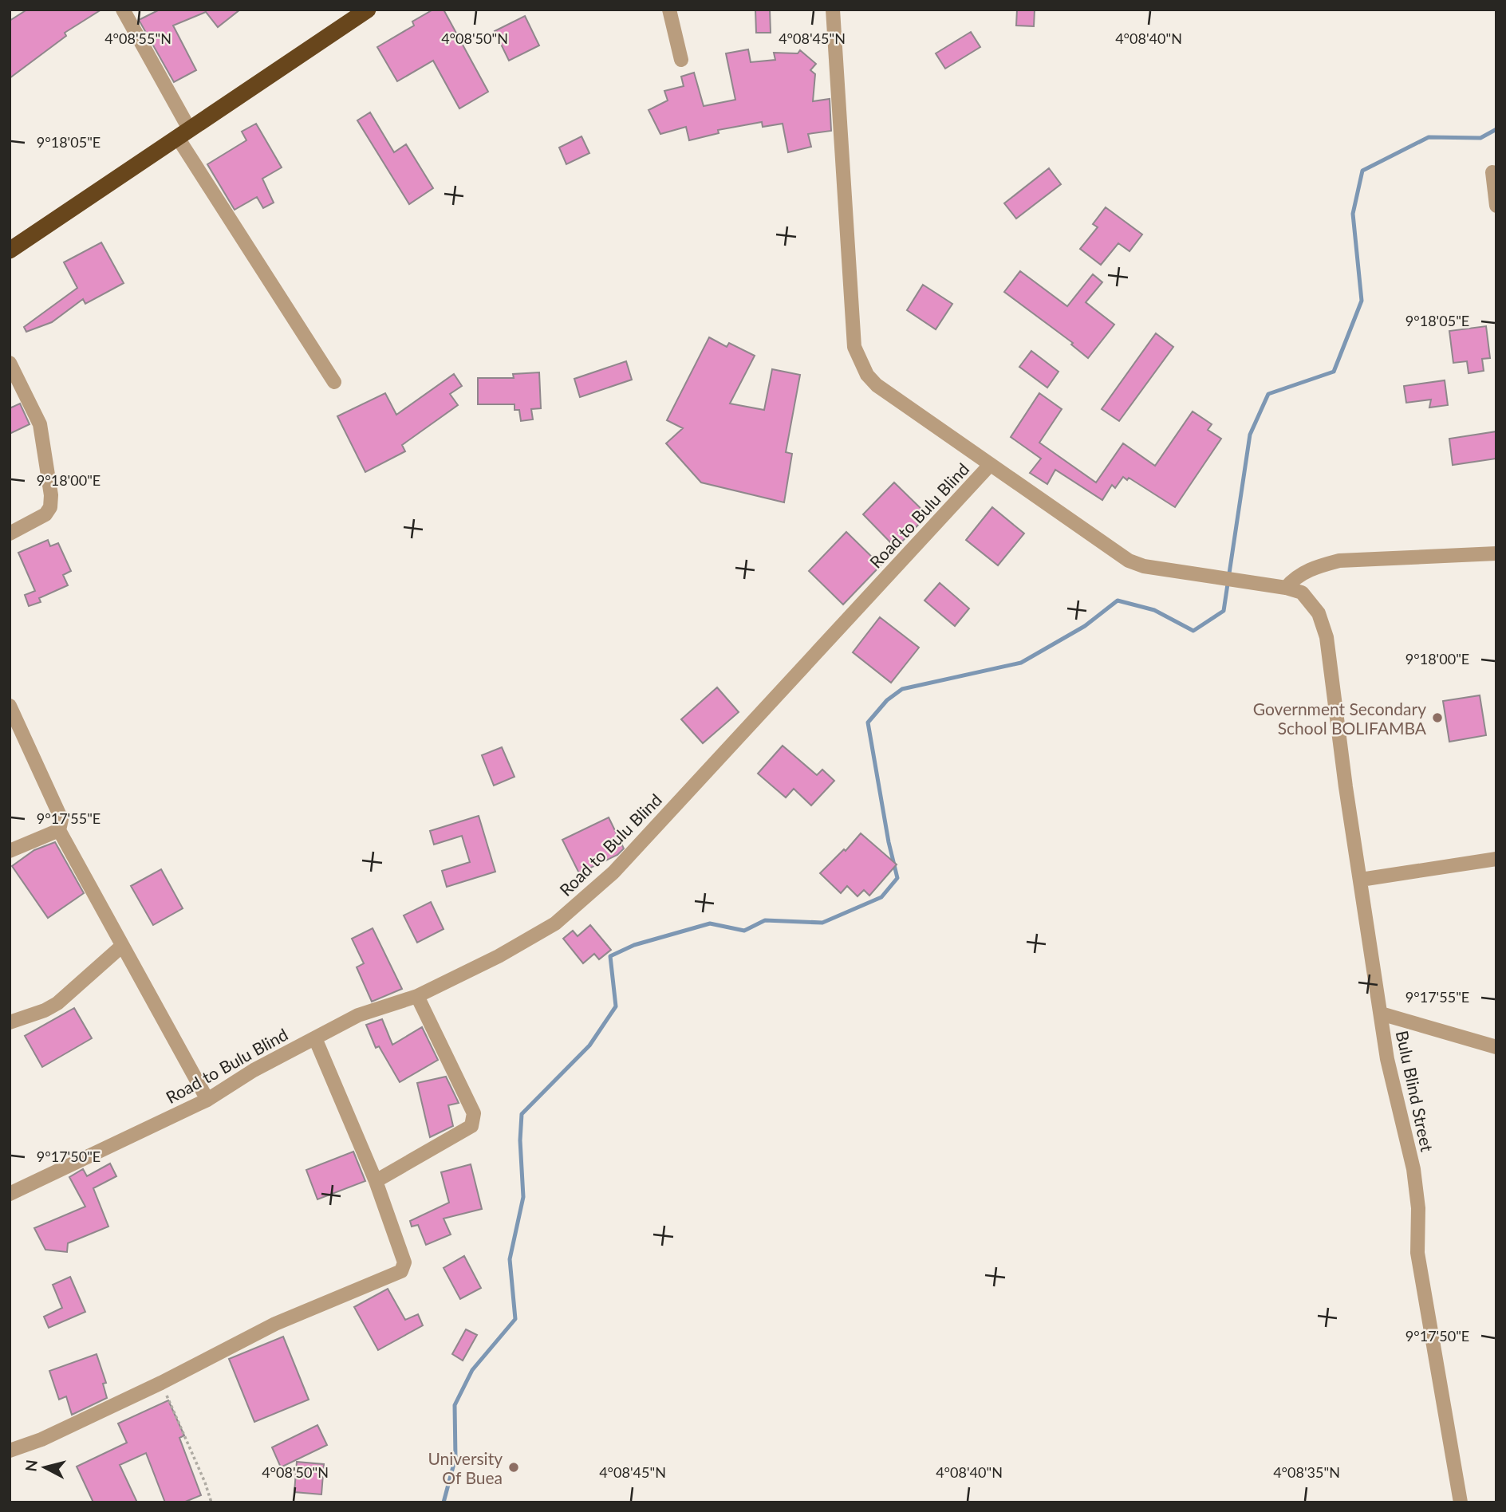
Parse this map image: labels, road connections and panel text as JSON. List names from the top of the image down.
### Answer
{
  "streets": {
    "street": ["Road to Bulu Blind", "Bulu Blind Street"]
  },
  "crossings": [
    ["Road to Bulu Blind", "Bulu Blind Street"]
  ],
  "places": ["Government Secondary School BOLIFAMBA", "University Of Buea"],
  "north": "left",
  "coordinates": [
    "4°08'55\"N",
    "4°08'50\"N",
    "4°08'45\"N",
    "4°08'40\"N",
    "9°18'05\"E",
    "9°18'00\"E",
    "9°17'55\"E",
    "9°17'50\"E",
    "4°08'35\"N"
  ]
}
